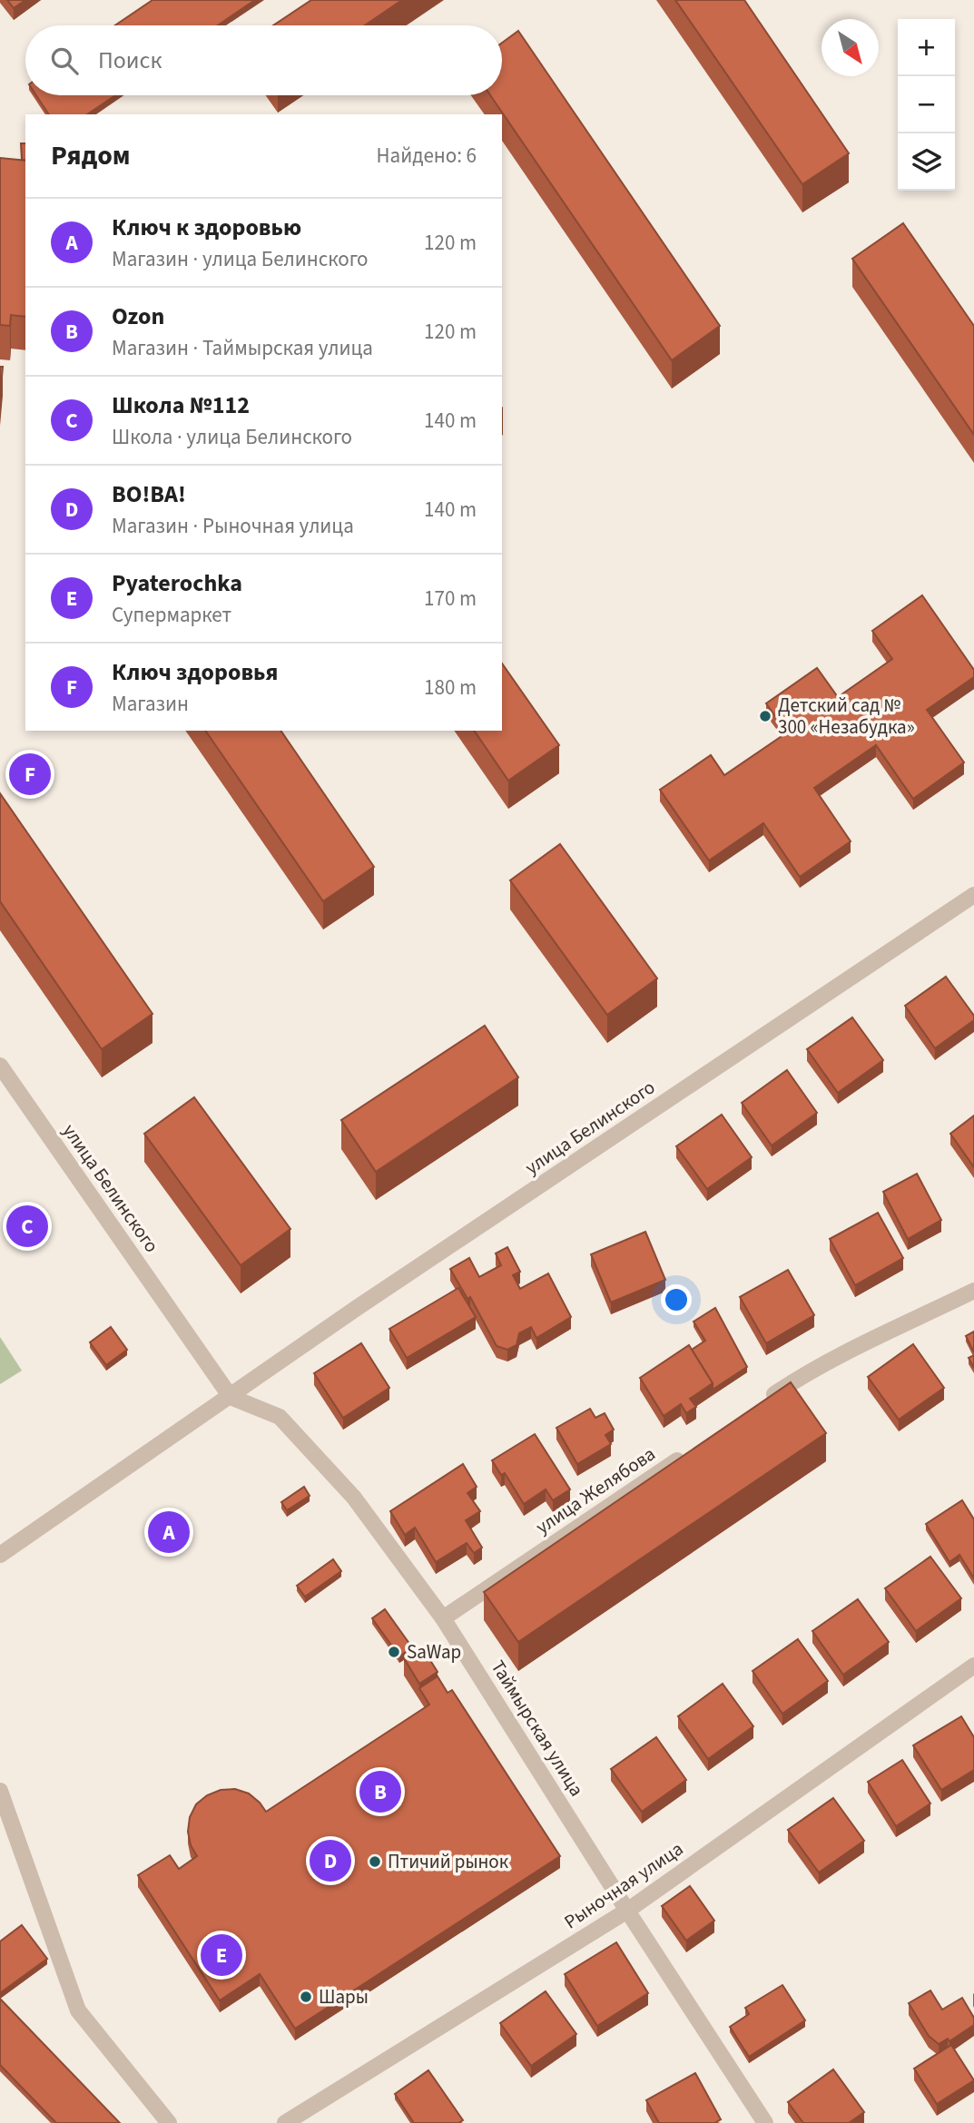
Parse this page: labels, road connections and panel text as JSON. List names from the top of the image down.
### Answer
{
  "streets": {
    "street": [
      "улица Белинского",
      "улица Желябова",
      "Таймырская улица",
      "Рыночная улица"
    ]
  },
  "crossings": [
    ["улица Белинского", "Таймырская улица"],
    ["улица Желябова", "Таймырская улица"],
    ["Таймырская улица", "Рыночная улица"]
  ],
  "places": [
    "Детский сад № 300 «Незабудка»",
    "SaWap",
    "Птичий рынок",
    "Шары"
  ],
  "north": "bottom right",
  "page": {
    "map_buttons": ["+", "−"],
    "search": "Поиск",
    "heading": ["Рядом", "Найдено: 6"],
    "list": [
      {
        "mark": "A",
        "name": "Ключ к здоровью",
        "note": "Магазин · улица Белинского",
        "value": "120 m"
      },
      {
        "mark": "B",
        "name": "Ozon",
        "note": "Магазин · Таймырская улица",
        "value": "120 m"
      },
      {
        "mark": "C",
        "name": "Школа №112",
        "note": "Школа · улица Белинского",
        "value": "140 m"
      },
      {
        "mark": "D",
        "name": "ВО!ВА!",
        "note": "Магазин · Рыночная улица",
        "value": "140 m"
      },
      {
        "mark": "E",
        "name": "Pyaterochka",
        "note": "Супермаркет",
        "value": "170 m"
      },
      {
        "mark": "F",
        "name": "Ключ здоровья",
        "note": "Магазин",
        "value": "180 m"
      }
    ],
    "pins": [
      "F",
      "C",
      "A",
      "B",
      "D",
      "E"
    ]
  }
}
